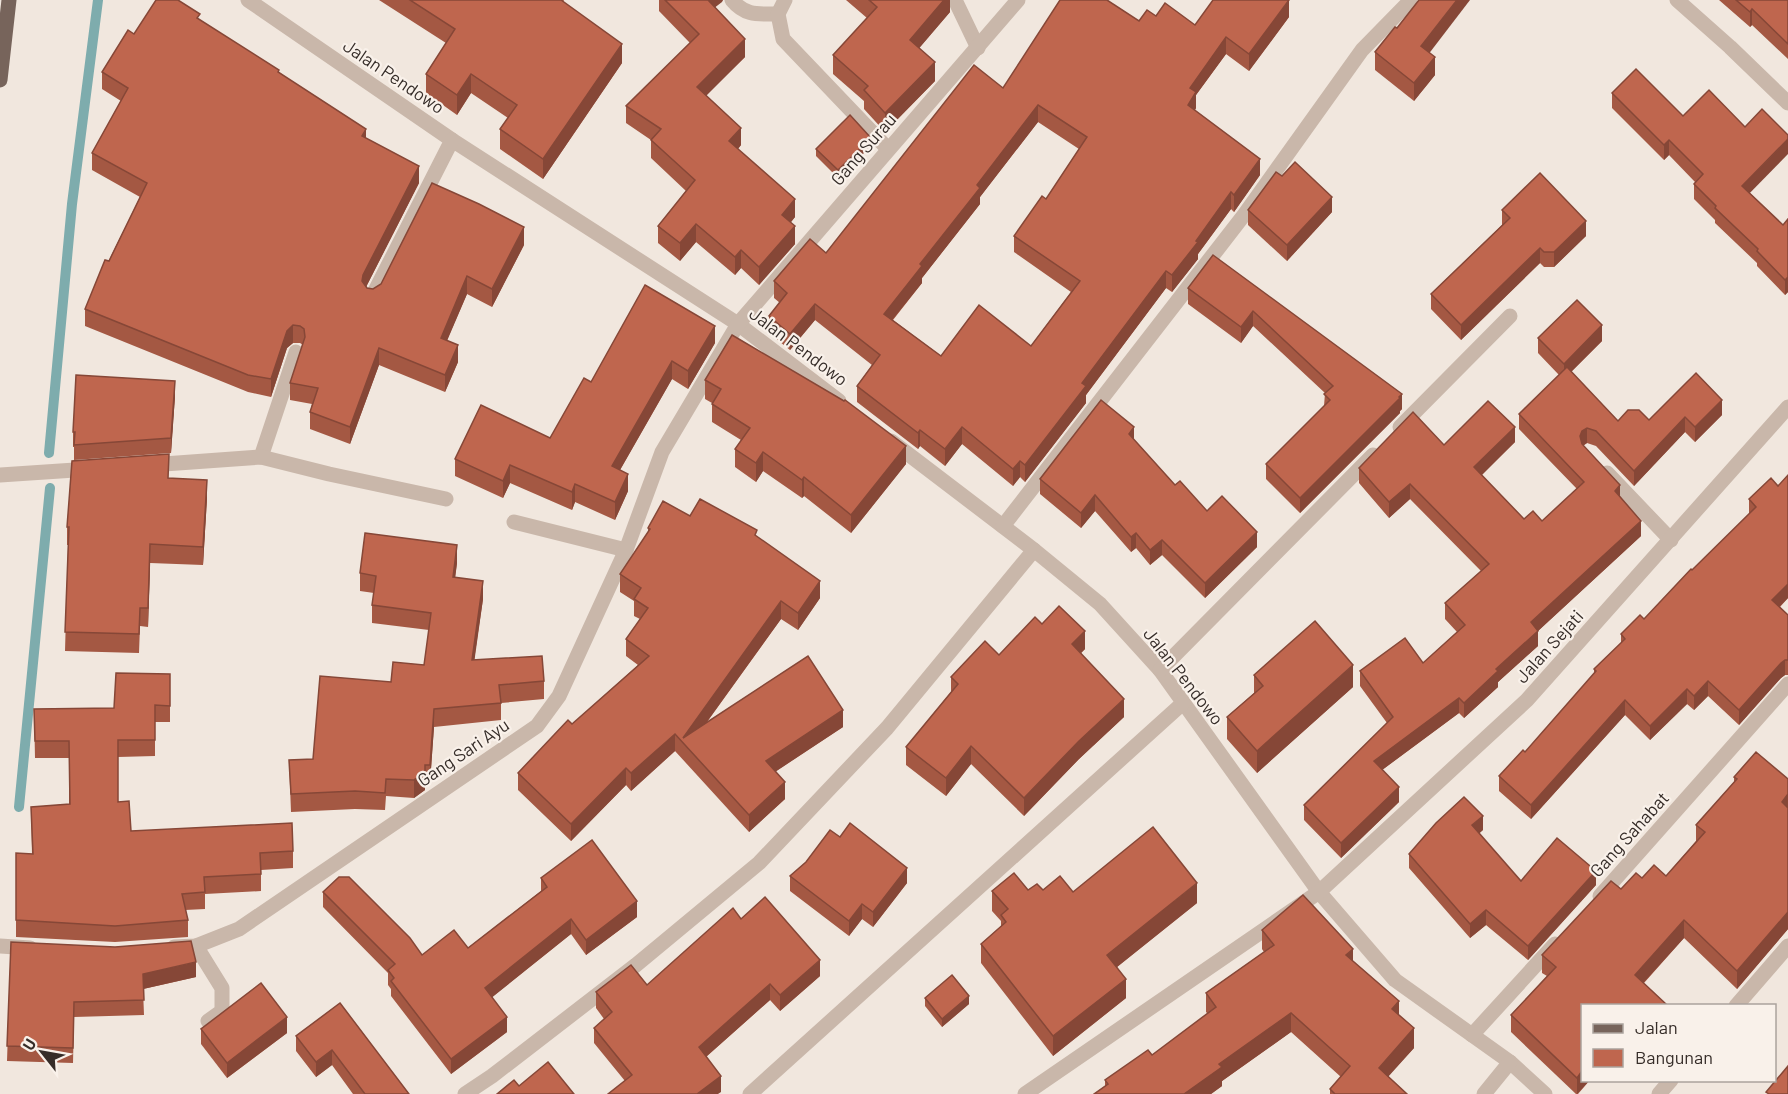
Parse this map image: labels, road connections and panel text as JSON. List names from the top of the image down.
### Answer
{
  "streets": {
    "street": [
      "Jalan Pendowo",
      "Gang Surau",
      "Jalan Sejati",
      "Gang Sari Ayu",
      "Gang Sahabat"
    ]
  },
  "crossings": [
    ["Jalan Pendowo", "Gang Surau"],
    ["Jalan Pendowo", "Jalan Sejati"],
    ["Jalan Pendowo", "Gang Sari Ayu"],
    ["Gang Surau", "Gang Sari Ayu"]
  ],
  "legend": ["Jalan", "Bangunan"],
  "north": "top left"
}
